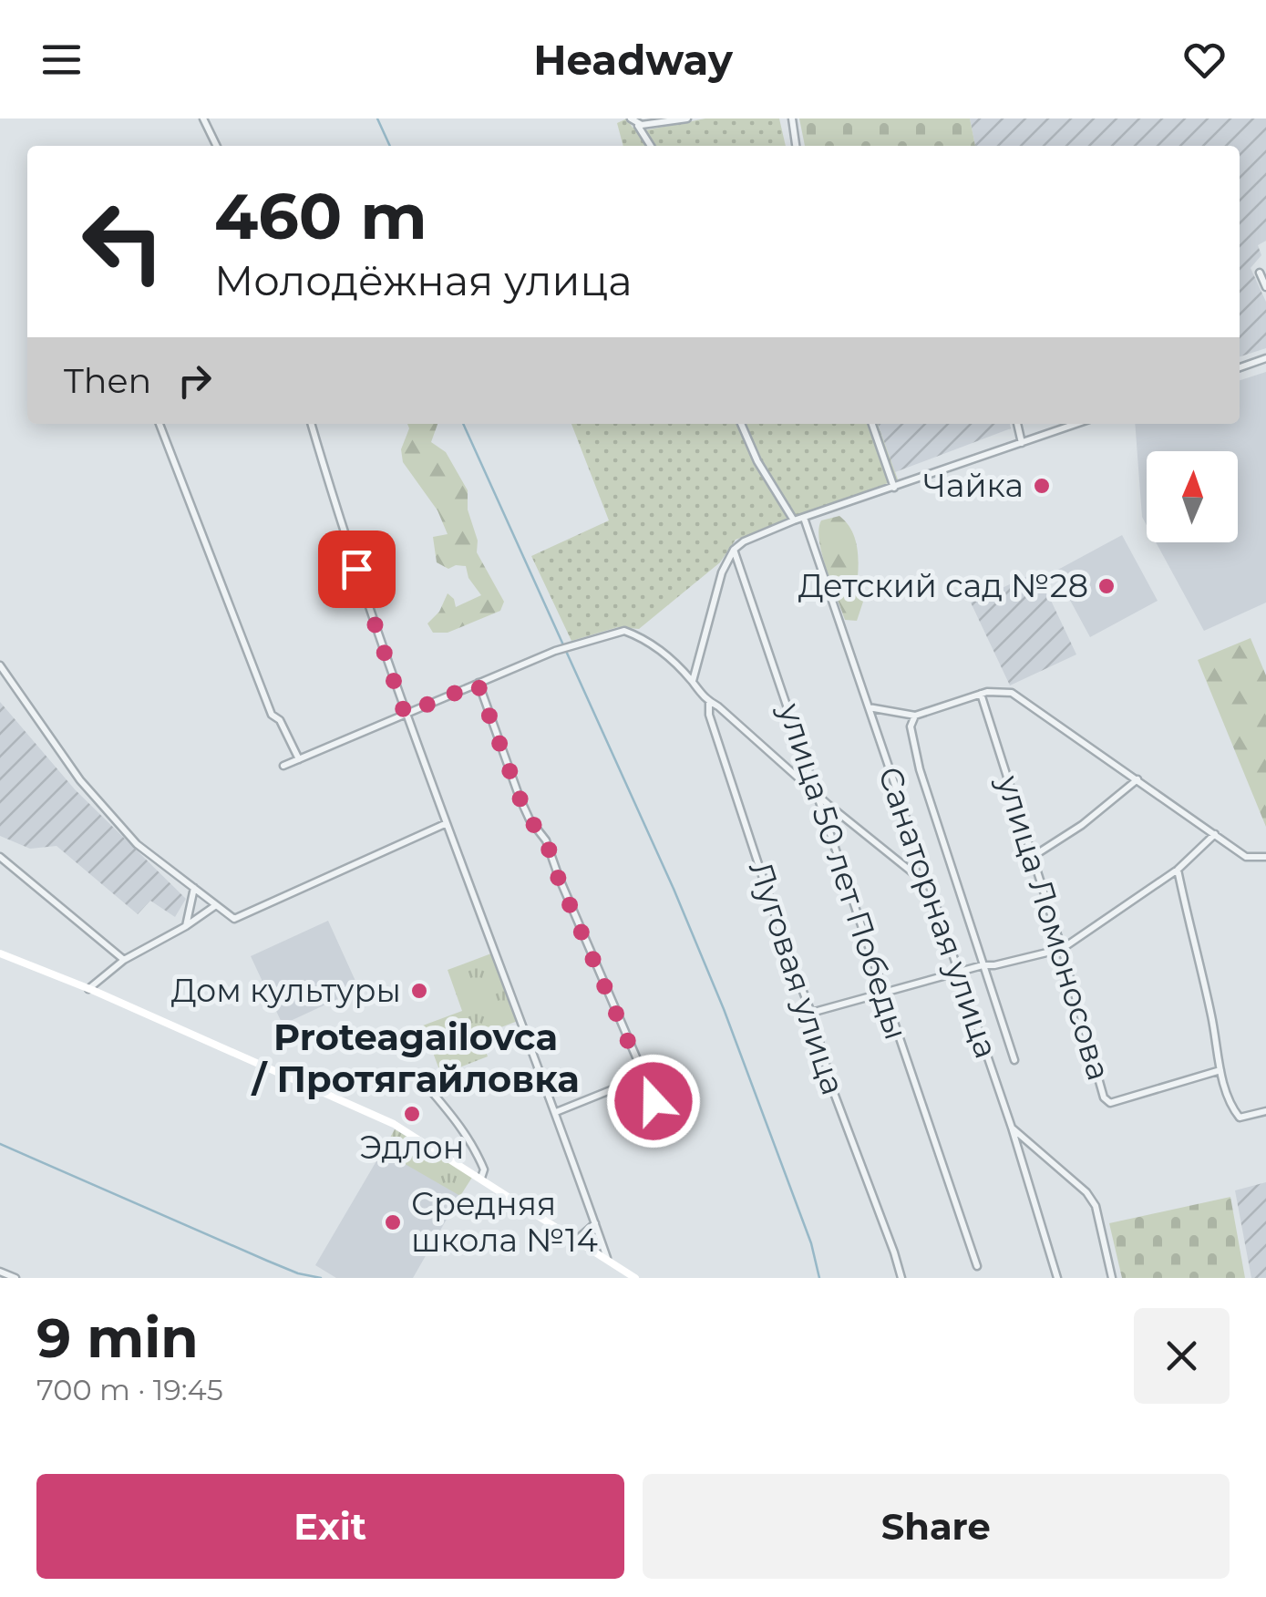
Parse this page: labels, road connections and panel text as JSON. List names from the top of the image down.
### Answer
{
  "streets": {
    "street": [
      "улица 50 лет Победы",
      "Санаторная улица",
      "улица Ломоносова",
      "Луговая улица"
    ]
  },
  "districts": ["Proteagailovca / Протягайловка"],
  "places": [
    "Чайка",
    "Детский сад №28",
    "Дом культуры",
    "Эдлон",
    "Средняя школа №14"
  ],
  "north": "top",
  "page": {
    "header": "Headway",
    "turn": ["460 m", "Молодёжная улица"],
    "then": "Then",
    "heading": ["9 min", "700 m · 19:45"],
    "buttons": ["Exit", "Share"]
  }
}
